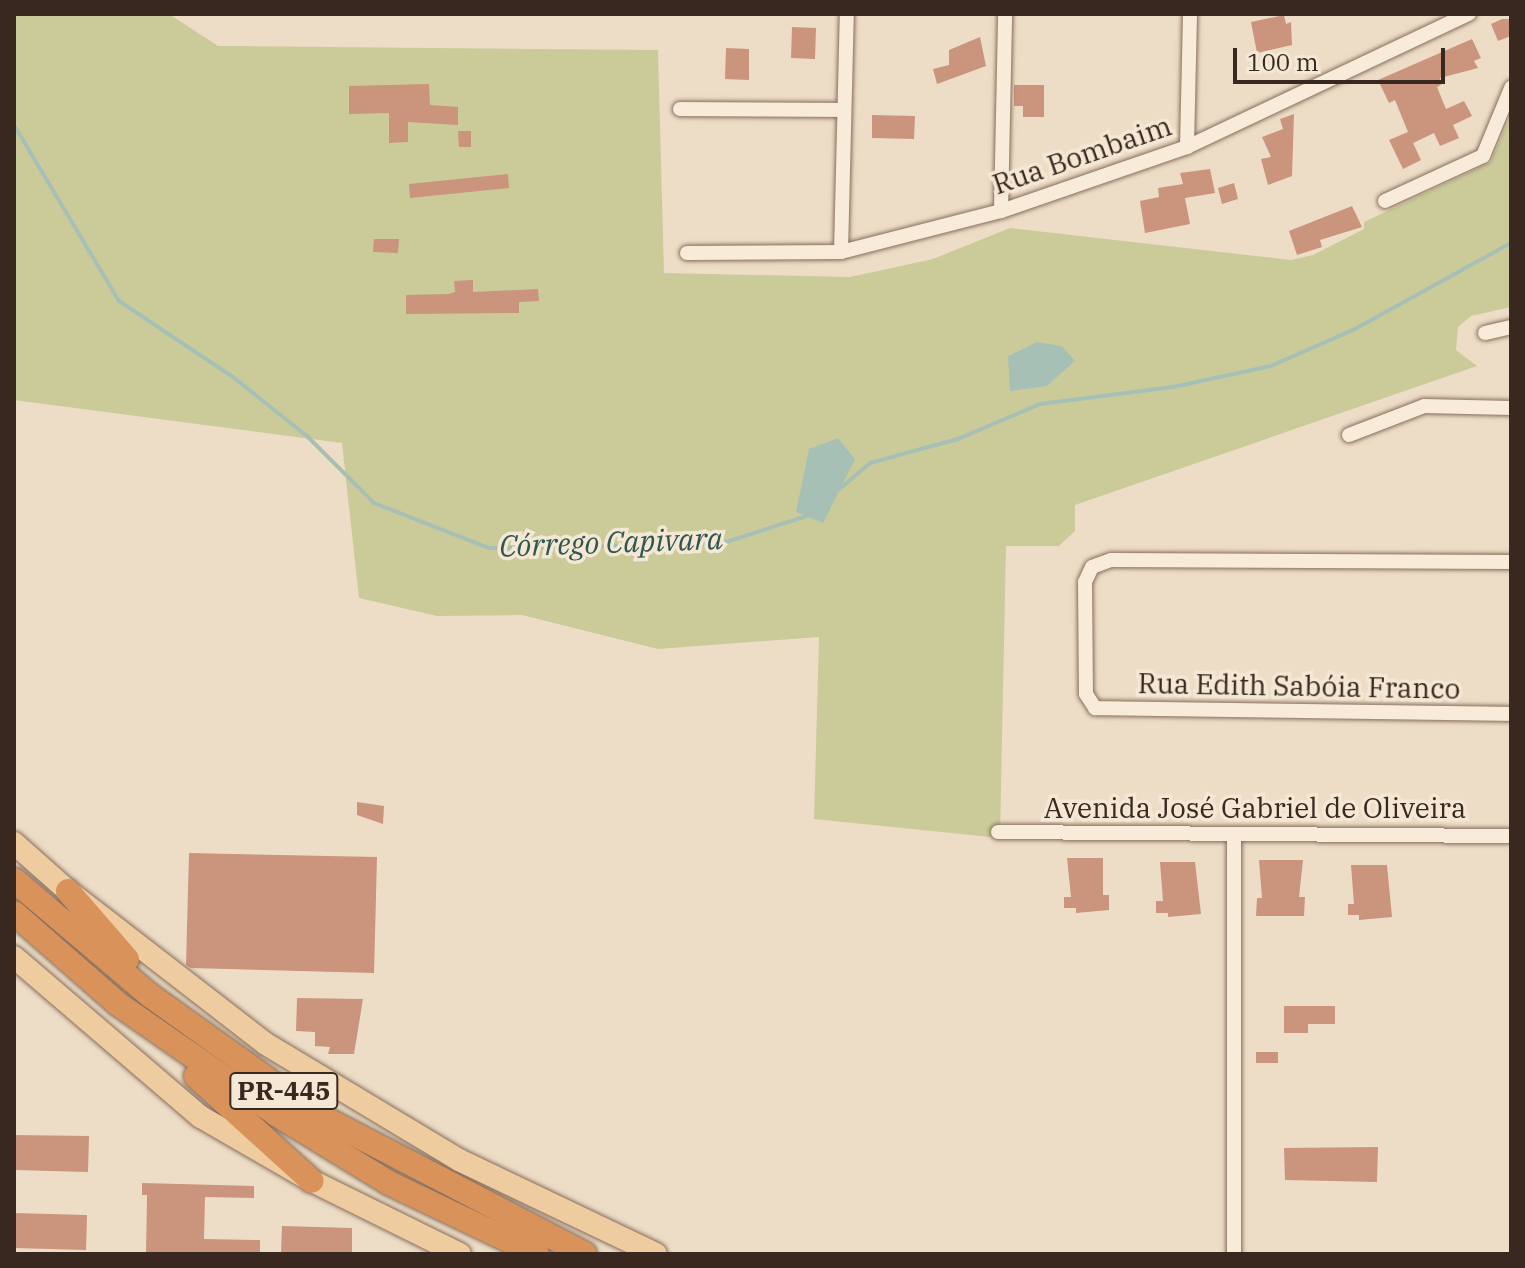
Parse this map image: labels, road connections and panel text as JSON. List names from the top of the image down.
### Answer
{
  "streets": {
    "highway": ["PR-445"],
    "street": ["Rua Bombaim", "Rua Edith Sabóia Franco", "Avenida José Gabriel de Oliveira"]
  },
  "water": ["Córrego Capivara"],
  "scale_bar": "100 m"
}
